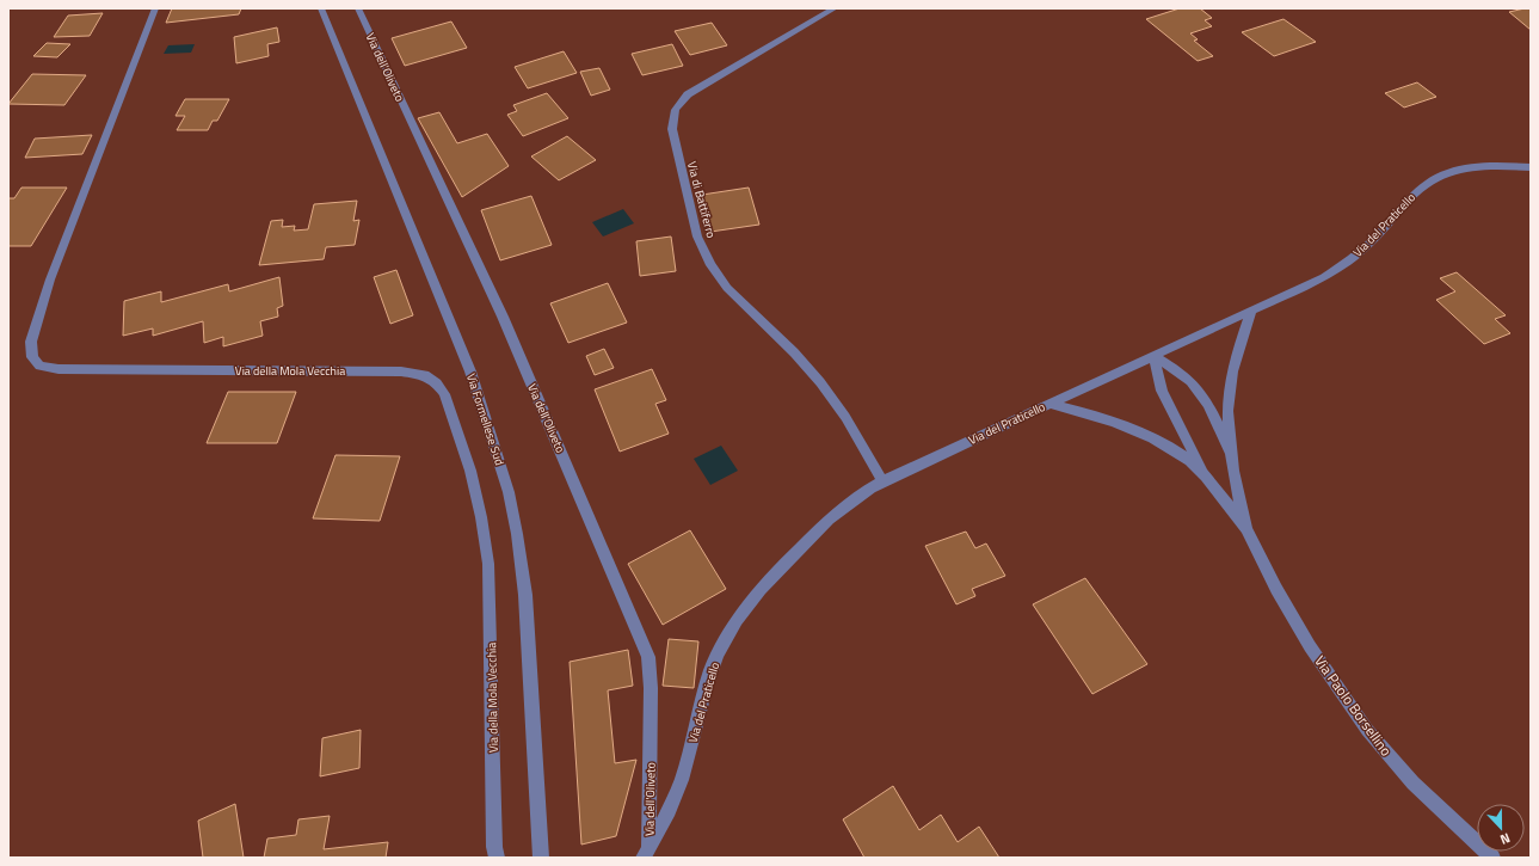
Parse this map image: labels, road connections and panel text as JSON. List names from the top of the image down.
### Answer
{
  "streets": {
    "street": [
      "Via dell'Oliveto",
      "Via di Battiferro",
      "Via del Praticello",
      "Via della Mola Vecchia",
      "Via Formellese Sud",
      "Via Paolo Borsellino"
    ]
  },
  "crossings": [
    ["Via dell'Oliveto", "Via del Praticello"],
    ["Via di Battiferro", "Via del Praticello"]
  ],
  "north": "bottom"
}
